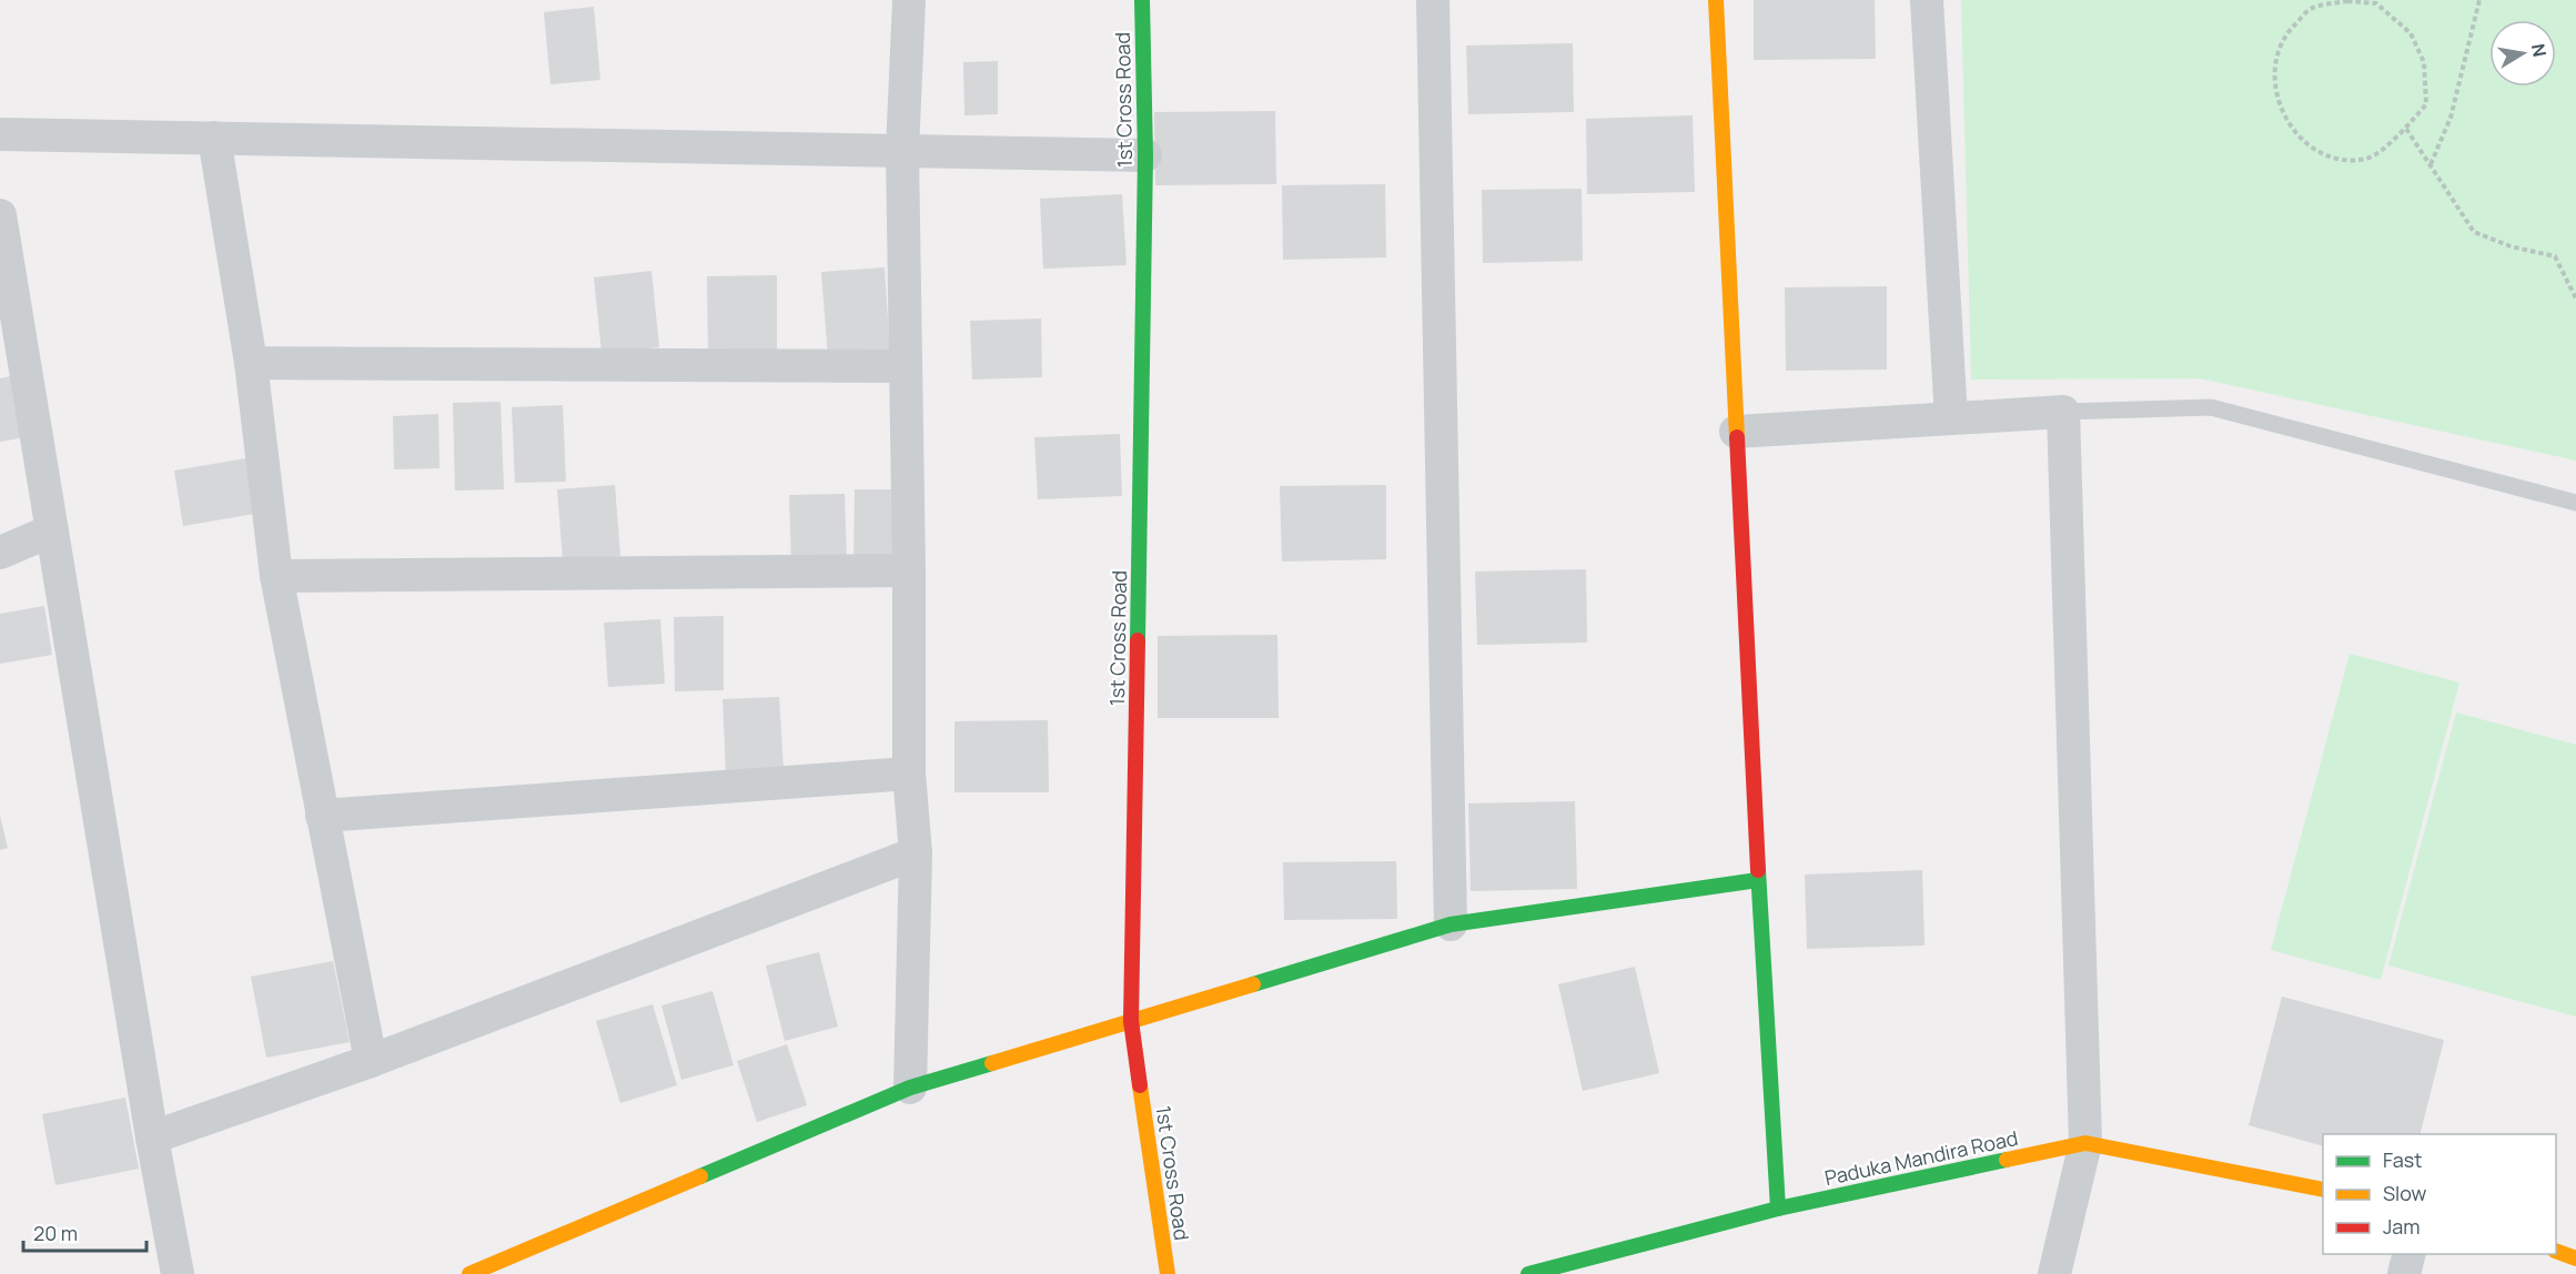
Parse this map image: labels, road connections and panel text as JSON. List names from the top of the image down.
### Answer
{
  "streets": {
    "street": ["1st Cross Road", "Paduka Mandira Road"]
  },
  "legend": ["Fast", "Slow", "Jam"],
  "scale_bar": "20 m",
  "north": "right"
}
